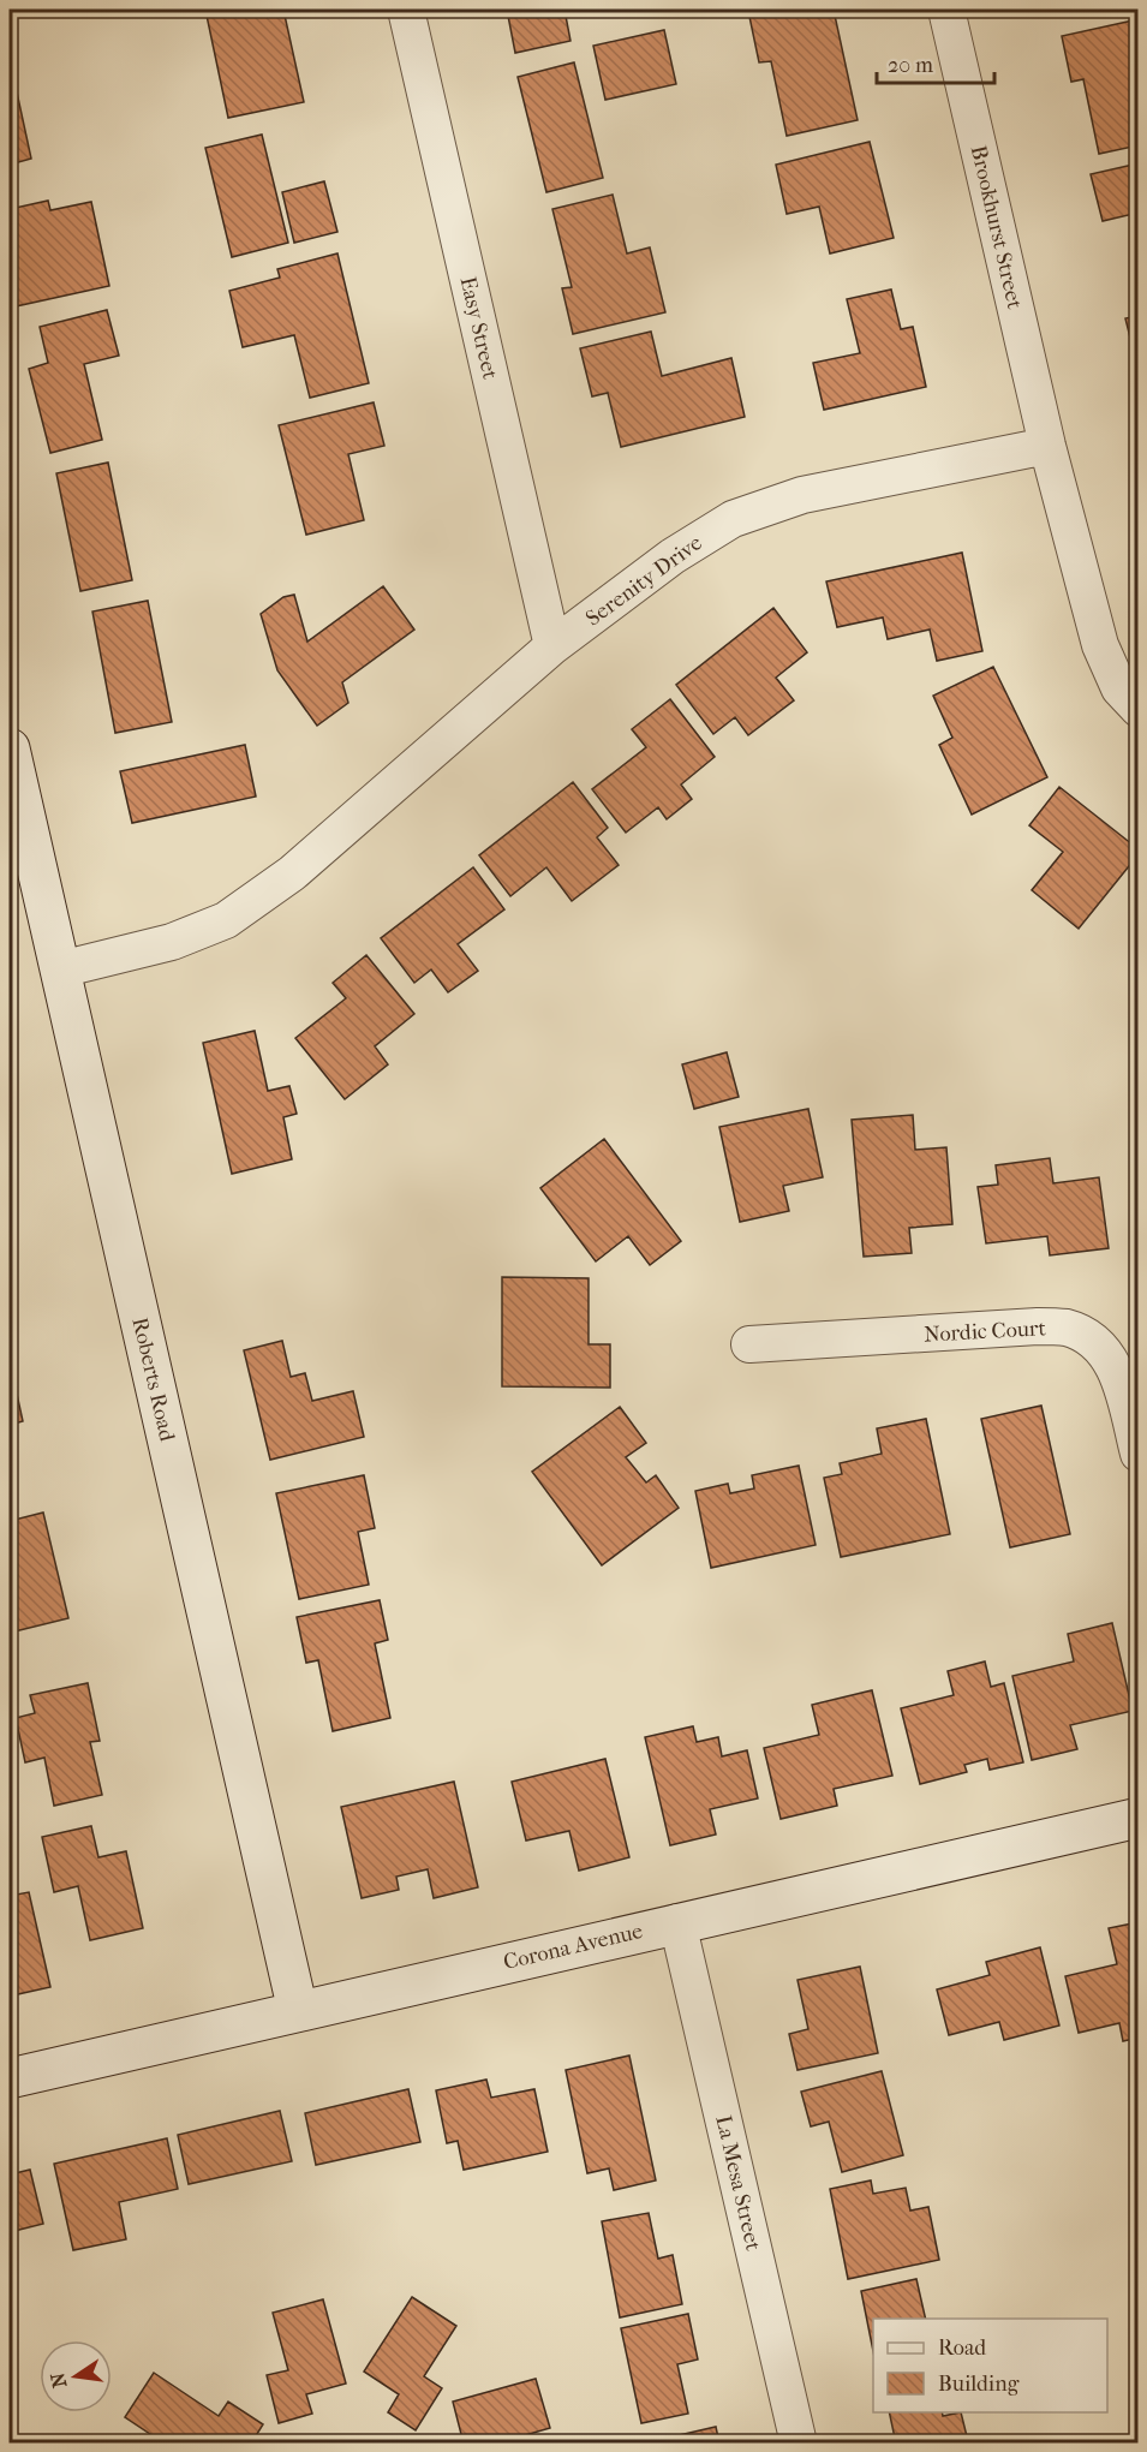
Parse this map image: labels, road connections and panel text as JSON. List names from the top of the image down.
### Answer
{
  "streets": {
    "street": [
      "Brookhurst Street",
      "Easy Street",
      "Serenity Drive",
      "Nordic Court",
      "Roberts Road",
      "Corona Avenue",
      "La Mesa Street"
    ]
  },
  "crossings": [
    ["Brookhurst Street", "Serenity Drive"],
    ["Easy Street", "Serenity Drive"],
    ["Serenity Drive", "Roberts Road"],
    ["Roberts Road", "Corona Avenue"],
    ["Corona Avenue", "La Mesa Street"]
  ],
  "legend": ["Road", "Building"],
  "scale_bar": "20 m",
  "north": "left"
}
